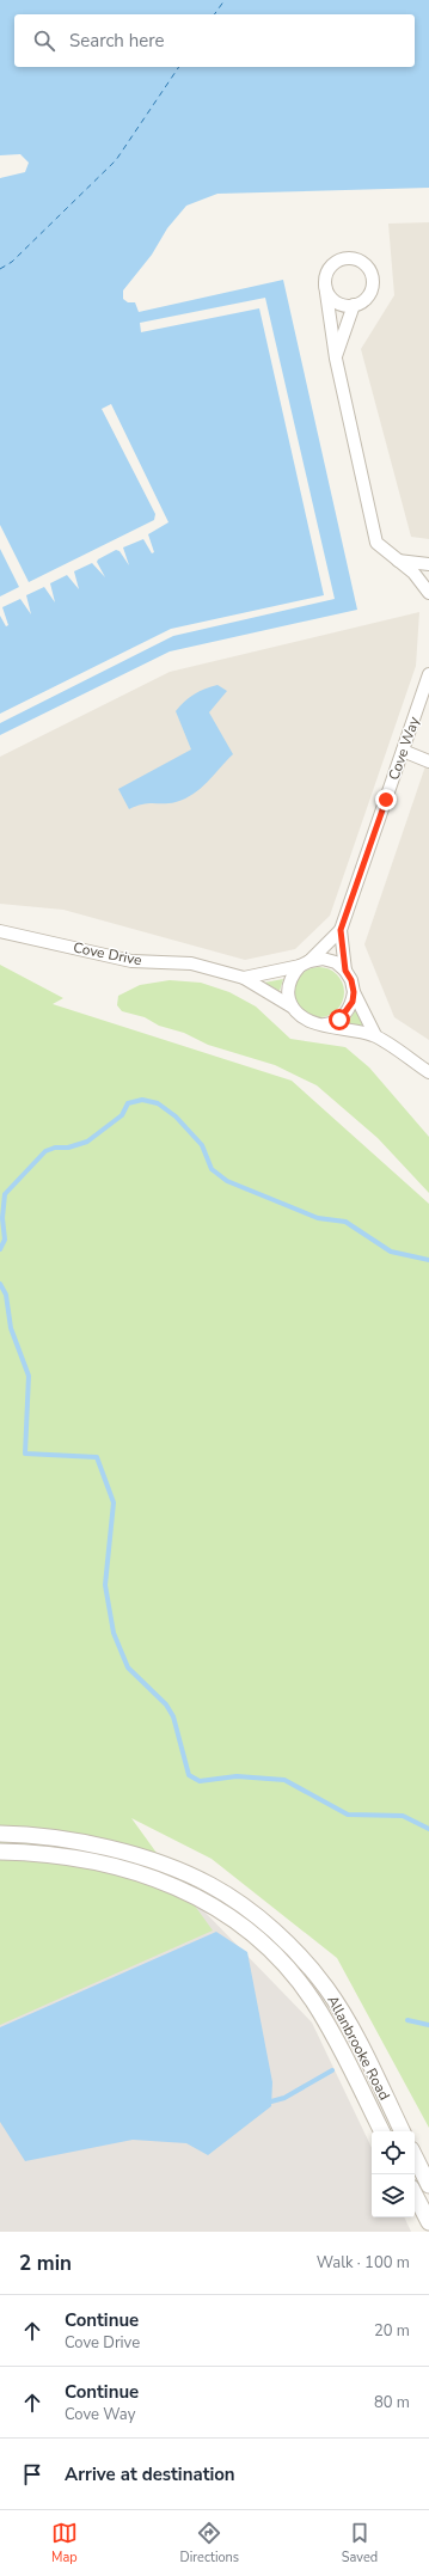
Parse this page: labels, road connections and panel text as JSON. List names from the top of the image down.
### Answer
{
  "streets": {
    "street": ["Cove Way", "Cove Drive", "Allanbrooke Road"]
  },
  "crossings": [
    ["Cove Way", "Cove Drive"]
  ],
  "page": {
    "search": "Search here",
    "heading": ["2 min", "Walk · 100 m"],
    "list": [
      ["Continue", "Cove Drive", "20 m"],
      ["Continue", "Cove Way", "80 m"],
      "Arrive at destination"
    ],
    "nav": ["Map", "Directions", "Saved"]
  }
}
